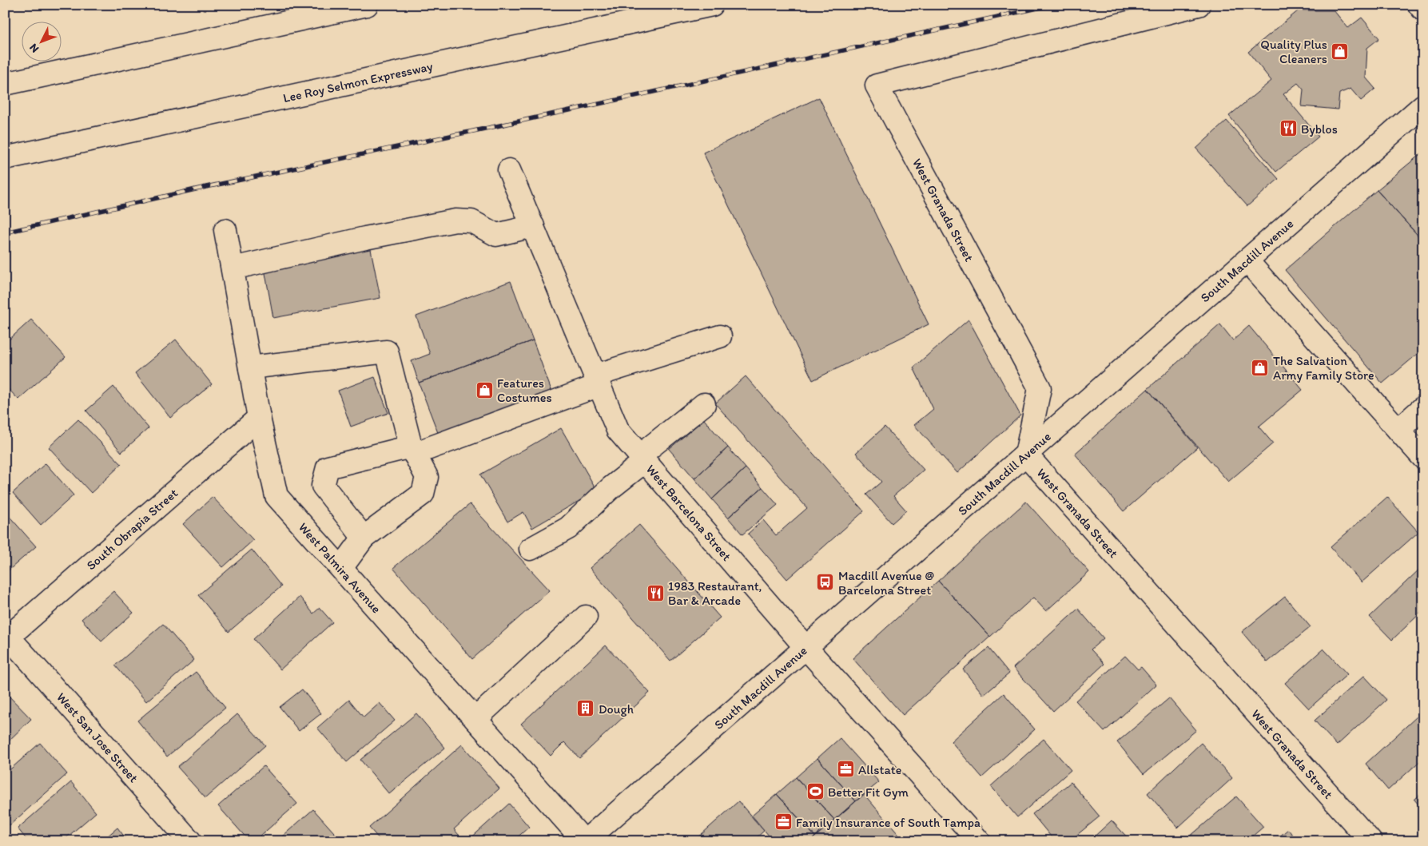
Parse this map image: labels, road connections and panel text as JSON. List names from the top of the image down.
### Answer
{
  "streets": {
    "main road": [
      "Lee Roy Selmon Expressway",
      "West Granada Street",
      "South Macdill Avenue",
      "West Barcelona Street",
      "South Obrapia Street",
      "West Palmira Avenue",
      "West San Jose Street"
    ]
  },
  "crossings": [
    ["West Granada Street", "South Macdill Avenue"],
    ["South Macdill Avenue", "West Barcelona Street"],
    ["South Macdill Avenue", "West Palmira Avenue"],
    ["South Obrapia Street", "West Palmira Avenue"],
    ["South Obrapia Street", "West San Jose Street"]
  ],
  "places": {
    "shop": ["Quality Plus Cleaners", "The Salvation Army Family Store", "Features Costumes"],
    "restaurant": ["Byblos", "1983 Restaurant, Bar & Arcade"],
    "bus stop": ["Macdill Avenue @ Barcelona Street"],
    "building": ["Dough"],
    "office": ["Allstate", "Family Insurance of South Tampa"],
    "sports": ["Better Fit Gym"]
  },
  "north": "bottom left"
}
